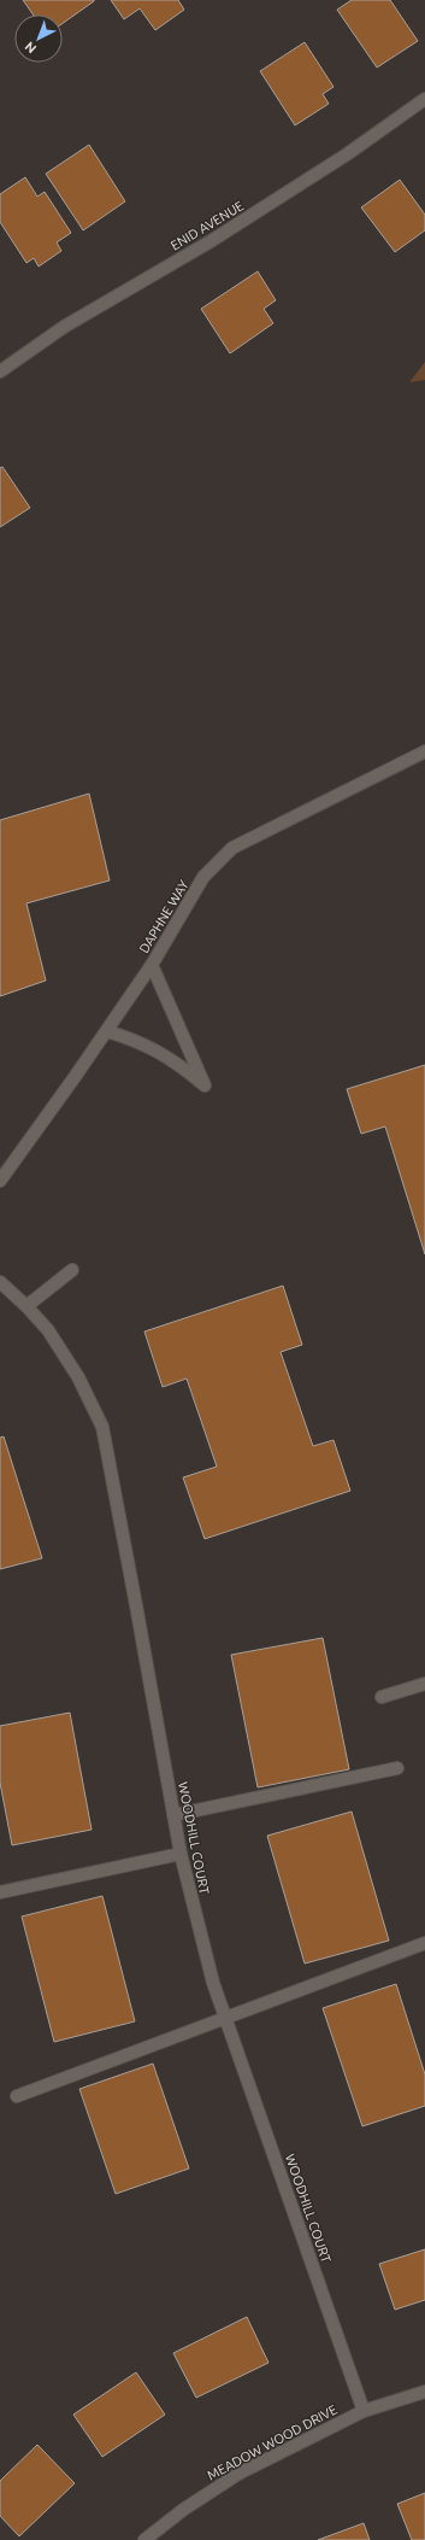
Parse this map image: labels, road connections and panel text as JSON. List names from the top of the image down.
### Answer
{
  "streets": {
    "street": [
      "ENID AVENUE",
      "DAPHNE WAY",
      "WOODHILL COURT",
      "MEADOW WOOD DRIVE"
    ]
  },
  "crossings": [
    ["WOODHILL COURT", "MEADOW WOOD DRIVE"]
  ],
  "north": "bottom left"
}
